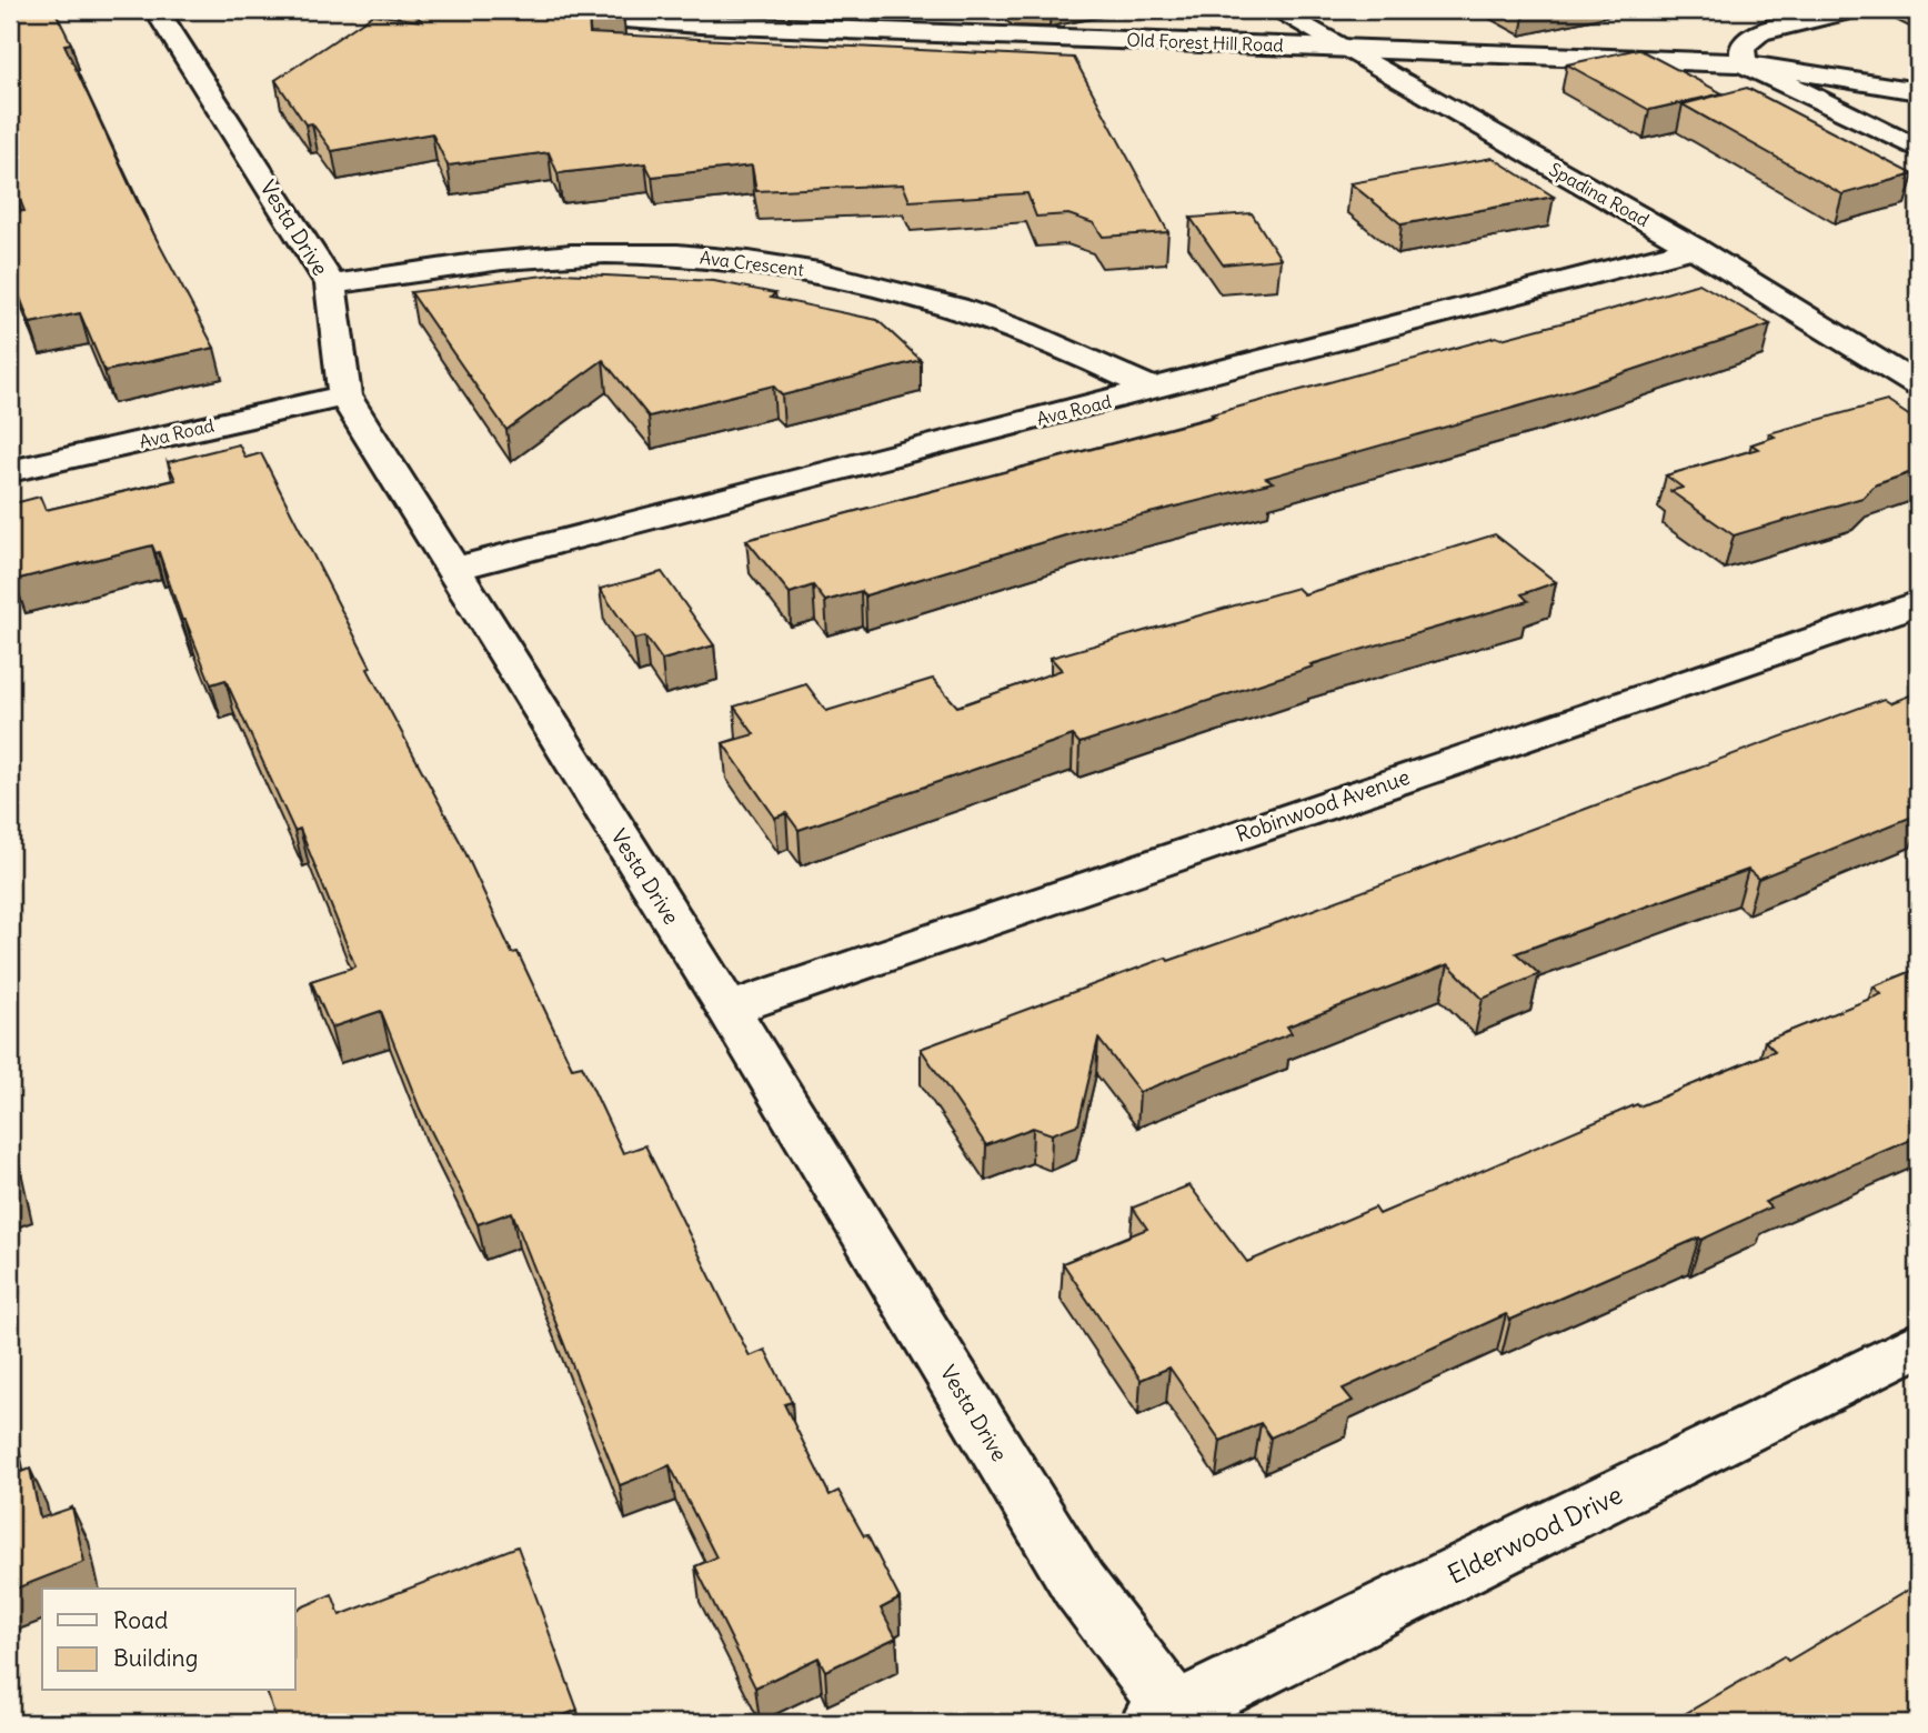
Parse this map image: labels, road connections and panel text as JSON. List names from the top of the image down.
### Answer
{
  "streets": {
    "street": [
      "Old Forest Hill Road",
      "Spadina Road",
      "Vesta Drive",
      "Ava Crescent",
      "Ava Road",
      "Robinwood Avenue",
      "Elderwood Drive"
    ]
  },
  "crossings": [
    ["Old Forest Hill Road", "Spadina Road"],
    ["Spadina Road", "Ava Road"],
    ["Vesta Drive", "Ava Crescent"],
    ["Vesta Drive", "Ava Road"],
    ["Vesta Drive", "Robinwood Avenue"],
    ["Vesta Drive", "Elderwood Drive"],
    ["Ava Crescent", "Ava Road"]
  ],
  "legend": ["Road", "Building"]
}
